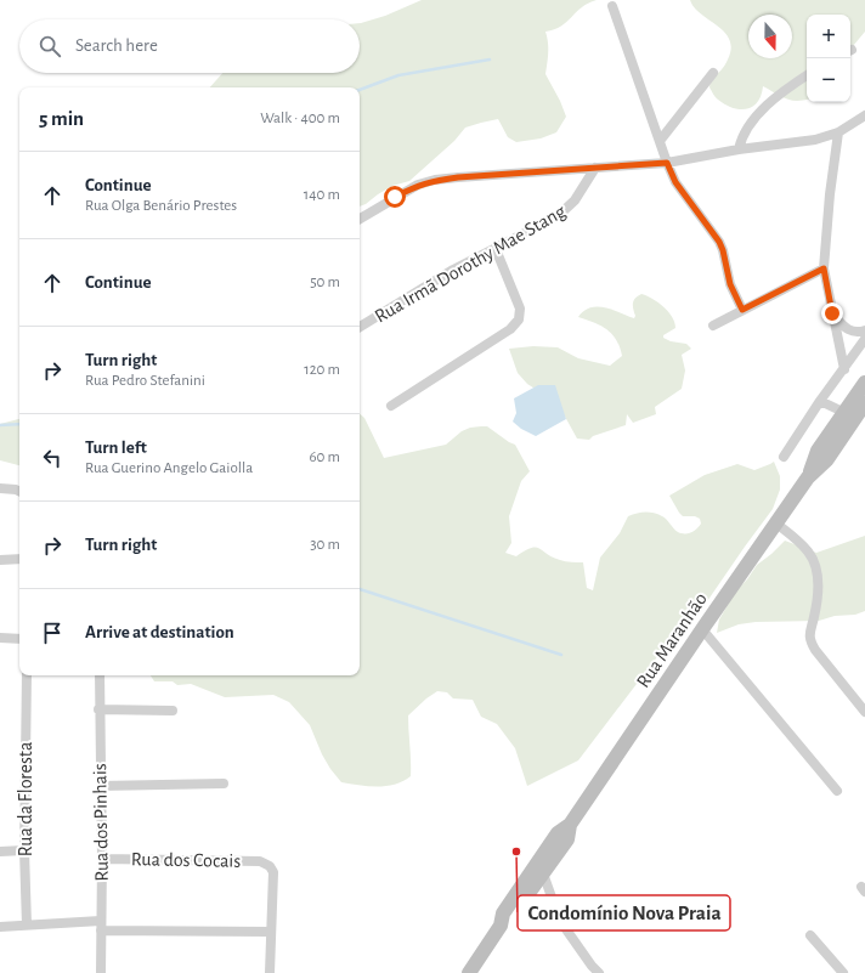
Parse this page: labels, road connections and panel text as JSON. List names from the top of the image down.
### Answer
{
  "streets": {
    "street": [
      "Rua Irmã Dorothy Mae Stang",
      "Rua Maranhão",
      "Rua da Floresta",
      "Rua dos Pinhais",
      "Rua dos Cocais"
    ]
  },
  "crossings": [
    ["Rua dos Pinhais", "Rua dos Cocais"]
  ],
  "places": ["Condomínio Nova Praia"],
  "north": "bottom",
  "page": {
    "map_buttons": ["+", "−"],
    "search": "Search here",
    "heading": ["5 min", "Walk · 400 m"],
    "list": [
      ["Continue", "Rua Olga Benário Prestes", "140 m"],
      ["Continue", "50 m"],
      ["Turn right", "Rua Pedro Stefanini", "120 m"],
      ["Turn left", "Rua Guerino Angelo Gaiolla", "60 m"],
      ["Turn right", "30 m"],
      "Arrive at destination"
    ]
  }
}
